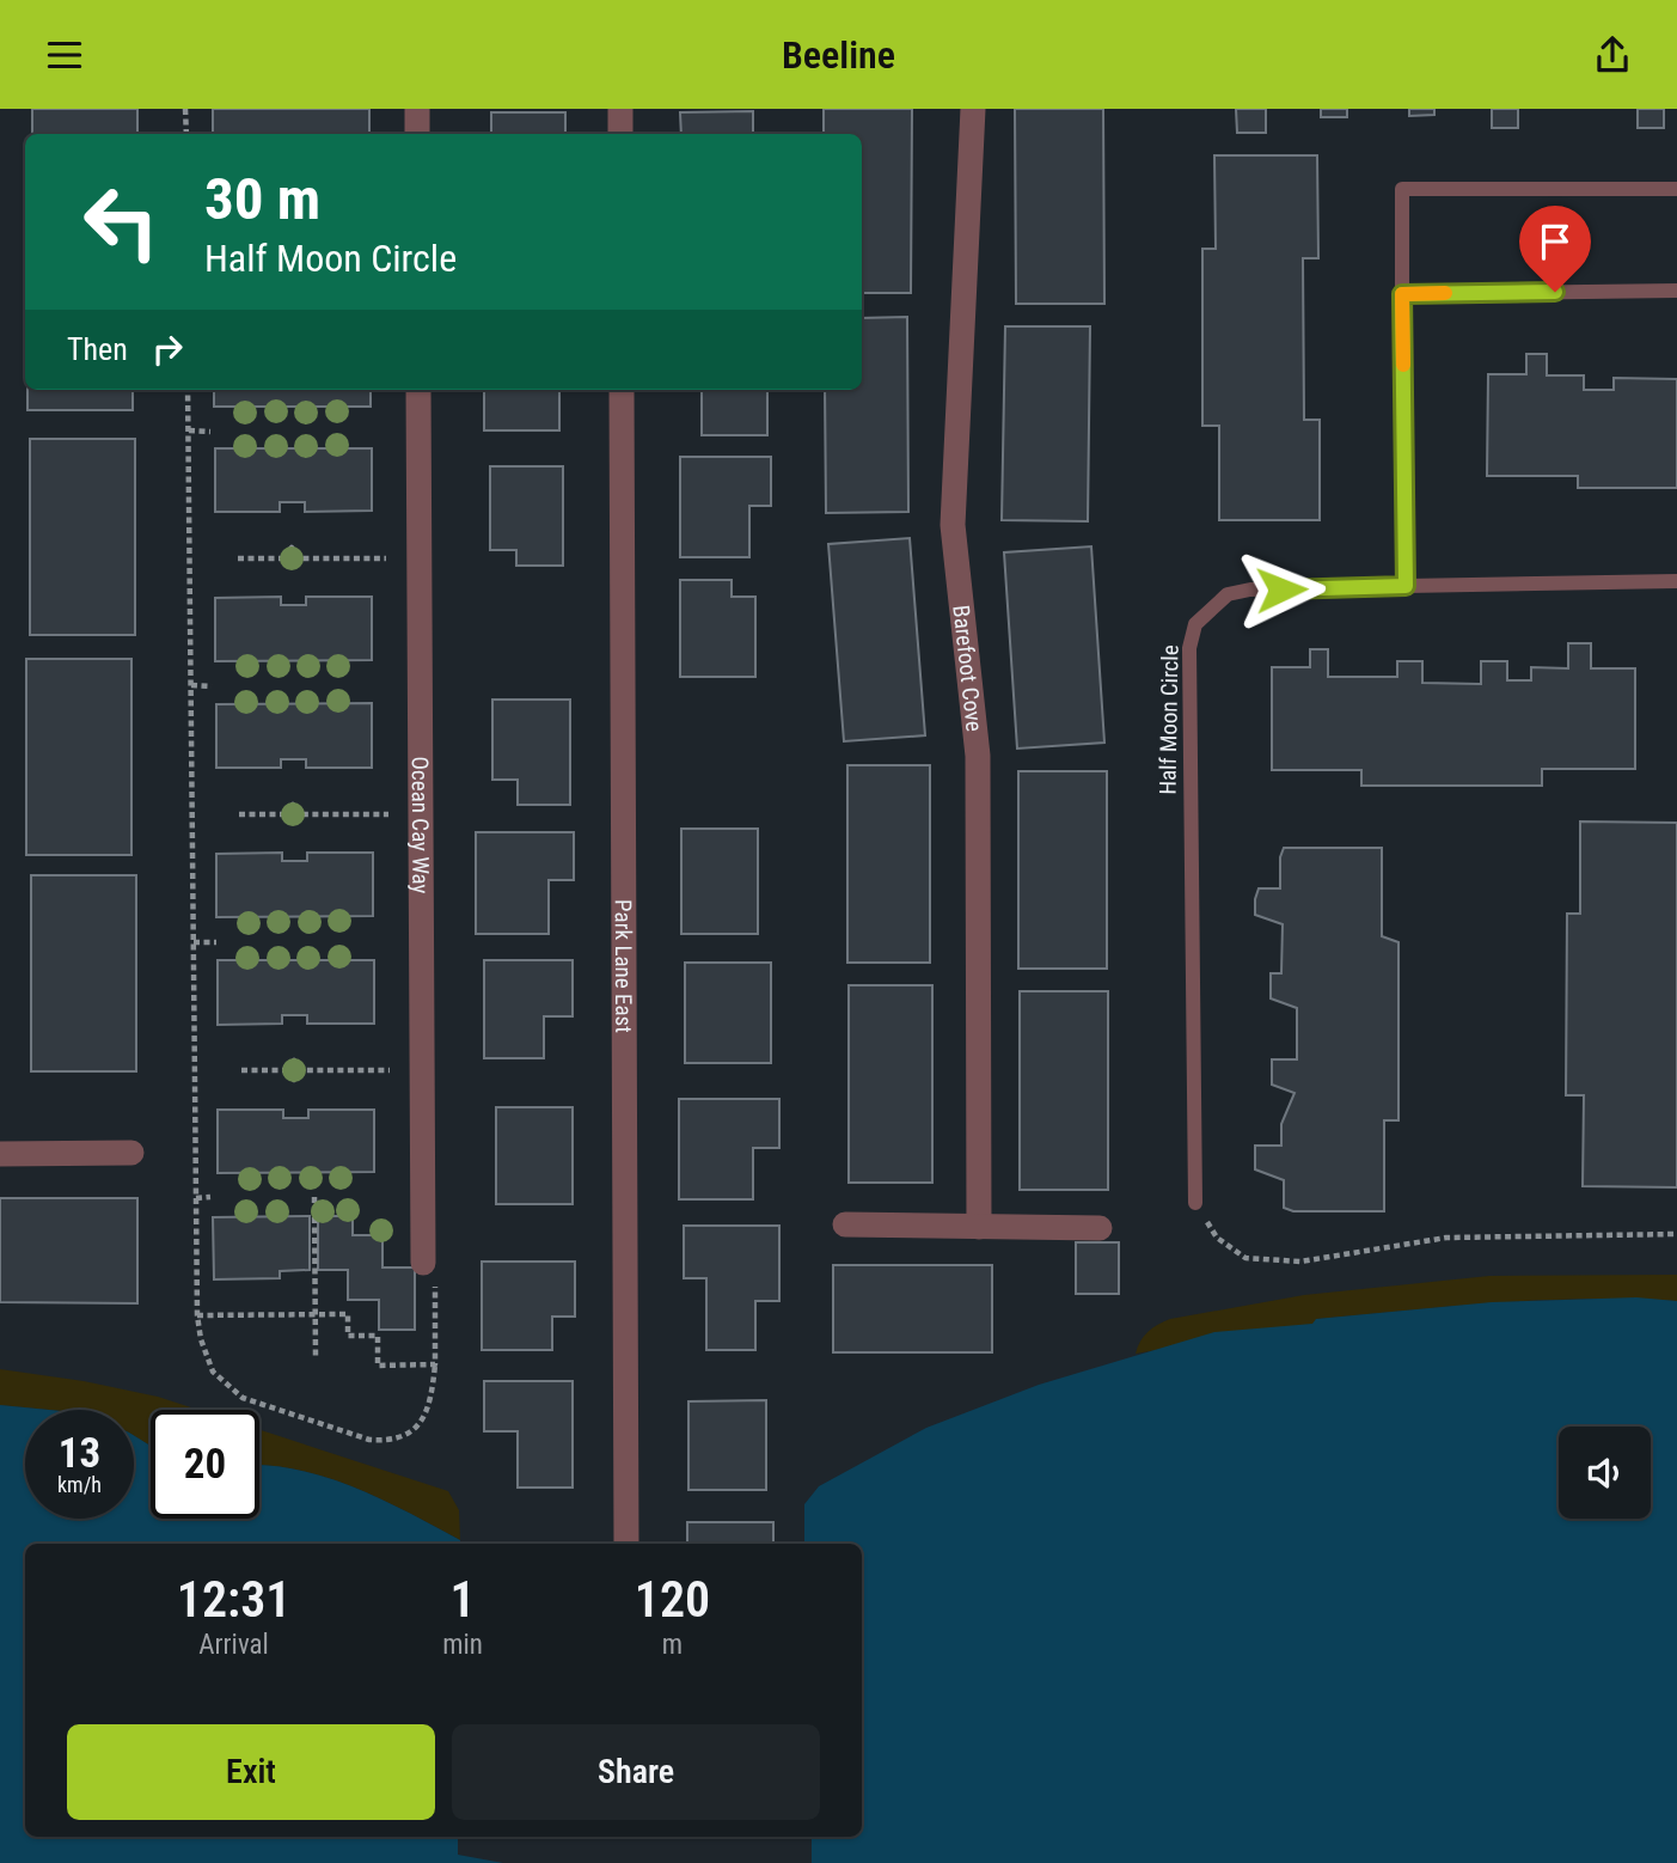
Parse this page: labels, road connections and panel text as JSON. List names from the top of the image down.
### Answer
{
  "streets": {
    "street": ["Barefoot Cove", "Ocean Cay Way", "Park Lane East"],
    "lane": ["Half Moon Circle"]
  },
  "page": {
    "header": "Beeline",
    "turn": ["30 m", "Half Moon Circle"],
    "then": "Then",
    "speed": "13 km/h",
    "limit": "20",
    "eta": [
      "12:31",
      "Arrival",
      "1",
      "min",
      "120",
      "m"
    ],
    "buttons": ["Exit", "Share"]
  }
}
